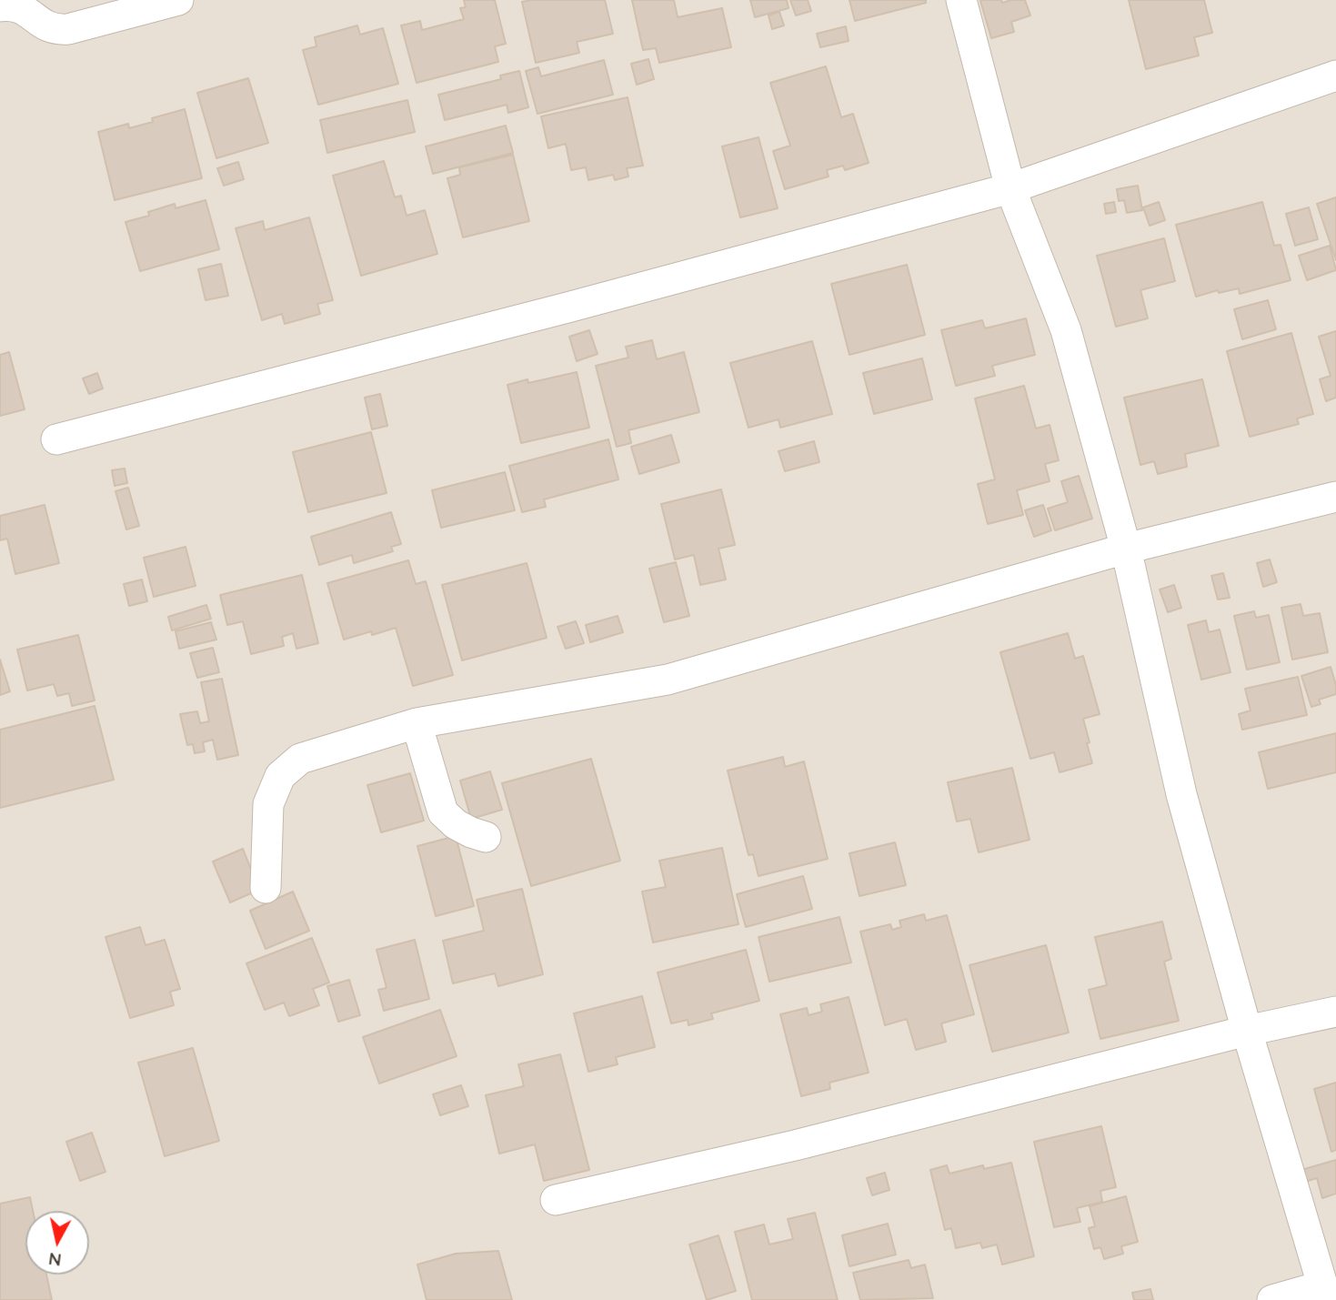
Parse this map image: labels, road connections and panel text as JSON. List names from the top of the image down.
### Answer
{
  "north": "bottom"
}
